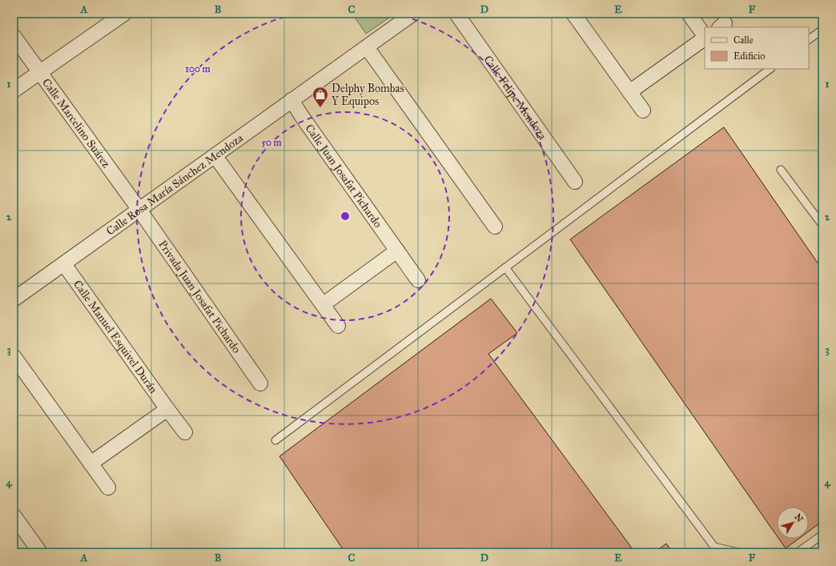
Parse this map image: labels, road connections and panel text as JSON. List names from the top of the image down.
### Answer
{
  "streets": {
    "street": [
      "Calle Felipe Mendoza",
      "Calle Marcelino Suárez",
      "Calle Juan Josafat Pichardo",
      "Calle Rosa María Sánchez Mendoza",
      "Privada Juan Josafat Pichardo",
      "Calle Manuel Esquivel Durán"
    ]
  },
  "crossings": [
    ["Calle Marcelino Suárez", "Calle Rosa María Sánchez Mendoza"],
    ["Calle Marcelino Suárez", "Privada Juan Josafat Pichardo"],
    ["Calle Juan Josafat Pichardo", "Calle Rosa María Sánchez Mendoza"],
    ["Calle Rosa María Sánchez Mendoza", "Privada Juan Josafat Pichardo"],
    ["Calle Rosa María Sánchez Mendoza", "Calle Manuel Esquivel Durán"]
  ],
  "places": {
    "shop": ["Delphy Bombas Y Equipos"]
  },
  "legend": ["Calle", "Edificio"],
  "north": "top right",
  "grid": {
    "columns": [
      "A",
      "B",
      "C",
      "D",
      "E",
      "F"
    ],
    "rows": [
      "1",
      "2",
      "3",
      "4"
    ]
  },
  "rings": ["100 m", "50 m"]
}
